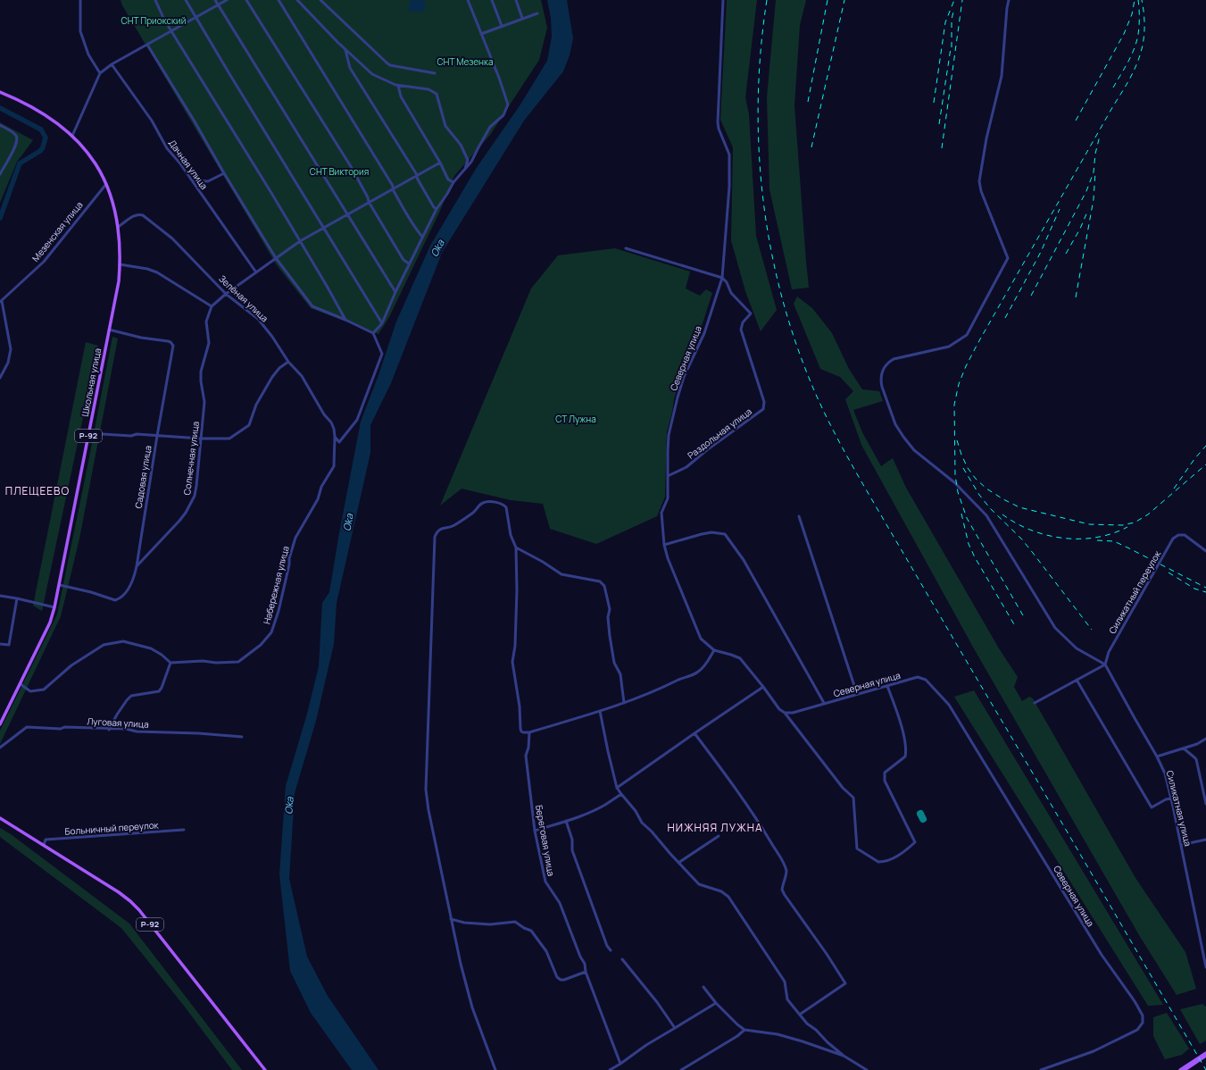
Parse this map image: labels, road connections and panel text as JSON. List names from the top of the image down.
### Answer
{
  "streets": {
    "main road": ["Школьная улица", "Р-92"],
    "street": [
      "Дачная улица",
      "Мезенская улица",
      "Зелёная улица",
      "Северная улица",
      "Раздольная улица",
      "Солнечная улица",
      "Садовая улица",
      "Набережная улица",
      "Силикатный переулок",
      "Луговая улица",
      "Силикатная улица",
      "Больничный переулок",
      "Береговая улица"
    ]
  },
  "crossings": [
    ["Мезенская улица", "Р-92"],
    ["Зелёная улица", "Р-92"],
    ["Зелёная улица", "Набережная улица"],
    ["Северная улица", "Раздольная улица"],
    ["Школьная улица", "Р-92"],
    ["Школьная улица", "Садовая улица"],
    ["Р-92", "Больничный переулок"],
    ["Солнечная улица", "Садовая улица"],
    ["Силикатный переулок", "Силикатная улица"]
  ],
  "districts": ["ПЛЕЩЕЕВО", "НИЖНЯЯ ЛУЖНА"],
  "water": ["Oka"],
  "parks": [
    "СНТ Приокский",
    "СНТ Мезенка",
    "СНТ Виктория",
    "СТ Лужна"
  ]
}
